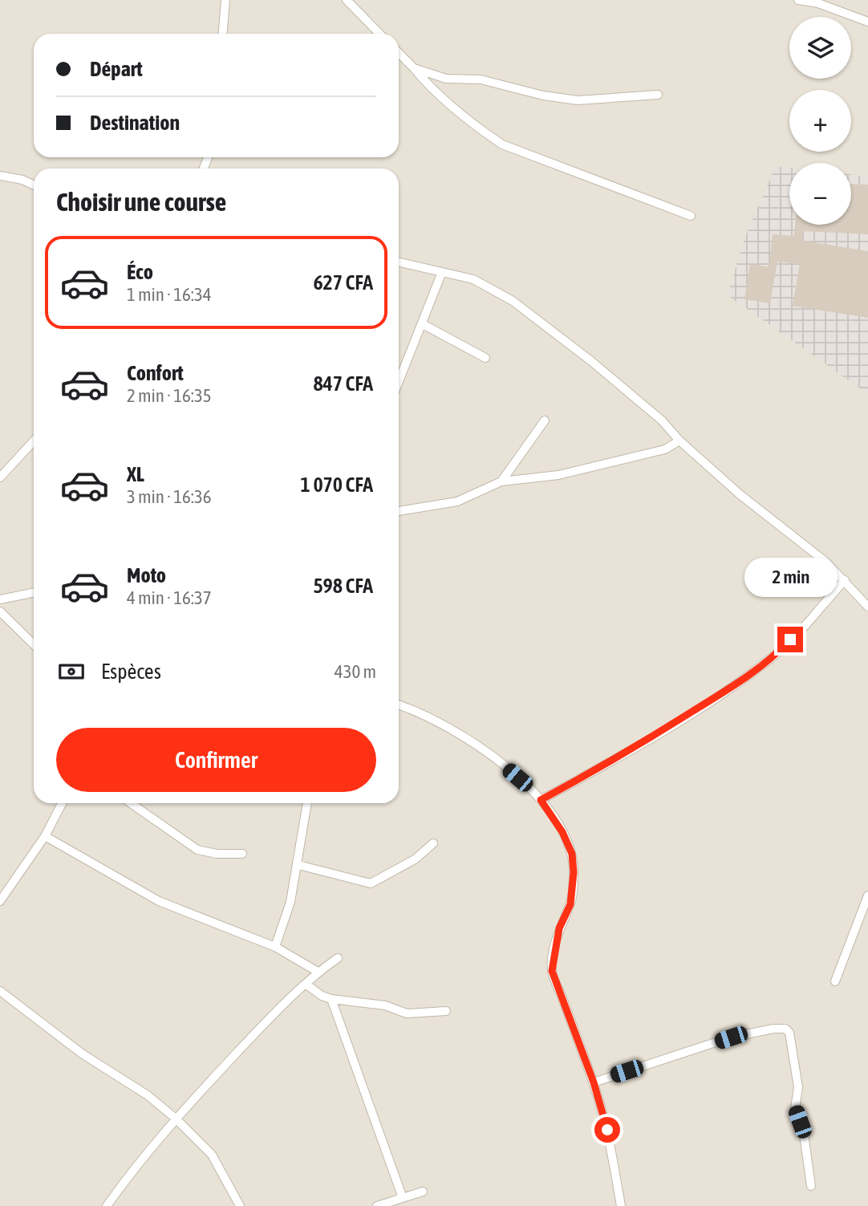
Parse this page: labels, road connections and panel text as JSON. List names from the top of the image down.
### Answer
{
  "page": {
    "map_buttons": ["+", "−"],
    "banner": ["Départ", "Destination"],
    "heading": "Choisir une course",
    "list": [
      {
        "name": "Éco",
        "note": "1 min · 16:34",
        "value": "627 CFA"
      },
      {
        "name": "Confort",
        "note": "2 min · 16:35",
        "value": "847 CFA"
      },
      {
        "name": "XL",
        "note": "3 min · 16:36",
        "value": "1 070 CFA"
      },
      {
        "name": "Moto",
        "note": "4 min · 16:37",
        "value": "598 CFA"
      }
    ],
    "bubble": "2 min",
    "pay": ["Espèces", "430 m"],
    "buttons": "Confirmer"
  }
}
